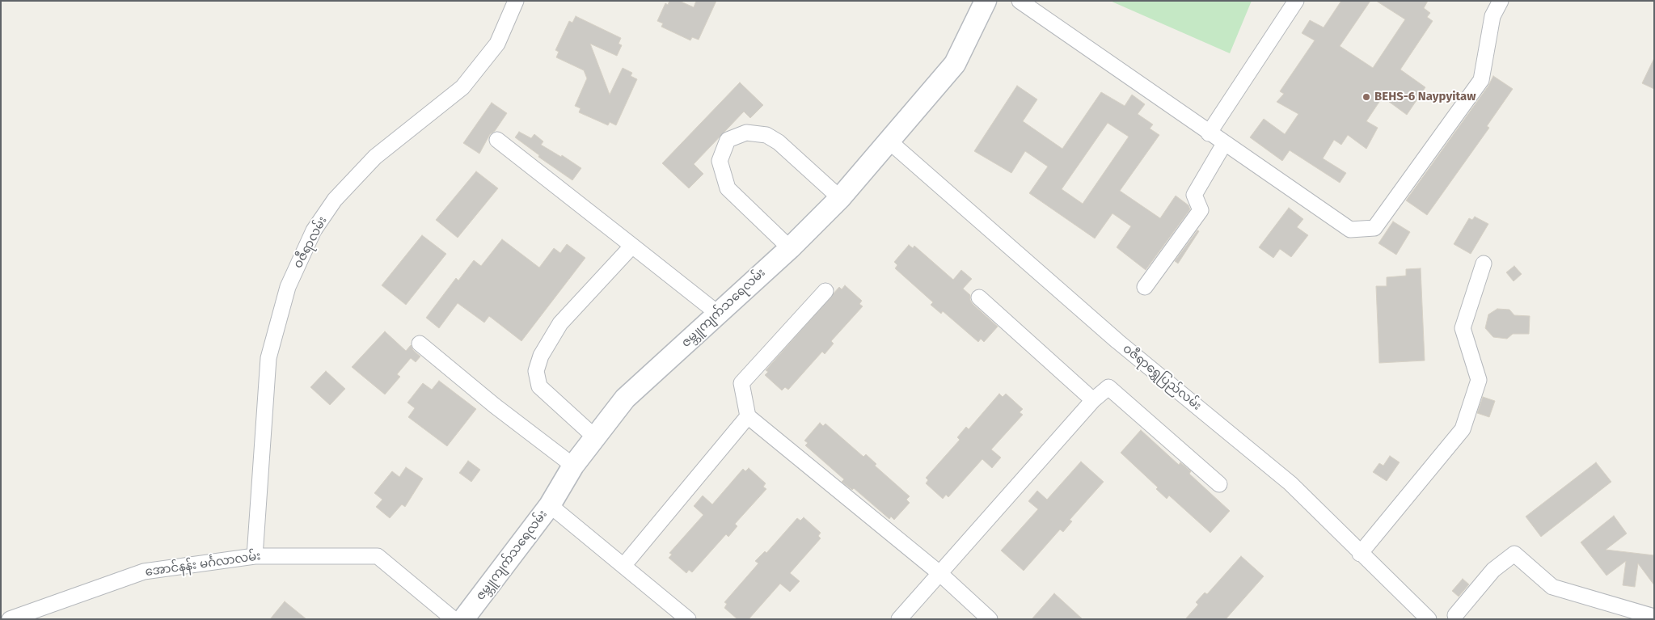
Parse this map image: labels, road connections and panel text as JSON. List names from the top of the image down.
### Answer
{
  "streets": {
    "main road": ["ဇမ္ဘူကျက်သရေလမ်း"],
    "street": ["ဝဇီရာလမ်း", "ဝဇီရာရွှေပြည်လမ်း", "အောင်နန်း မင်္ဂလာလမ်း"]
  },
  "crossings": [
    ["ဝဇီရာလမ်း", "အောင်နန်း မင်္ဂလာလမ်း"],
    ["ဇမ္ဘူကျက်သရေလမ်း", "ဝဇီရာရွှေပြည်လမ်း"]
  ],
  "places": ["BEHS-6 Naypyitaw"]
}
